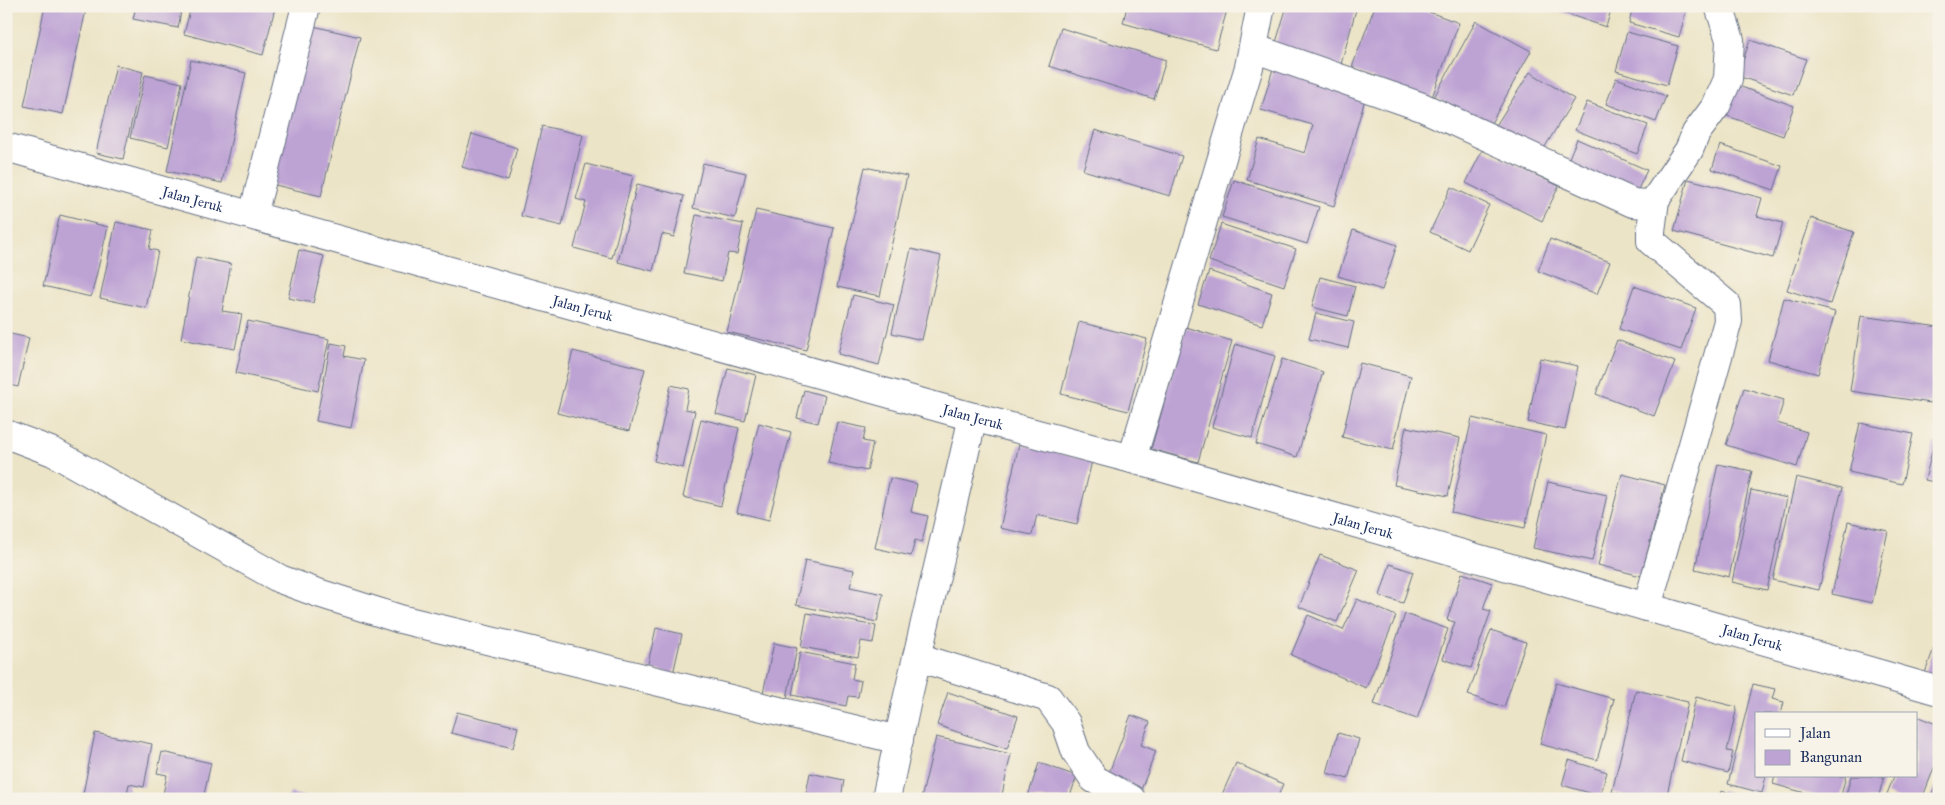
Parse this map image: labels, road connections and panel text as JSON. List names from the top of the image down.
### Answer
{
  "streets": {
    "street": ["Jalan Jeruk"]
  },
  "legend": ["Jalan", "Bangunan"]
}
